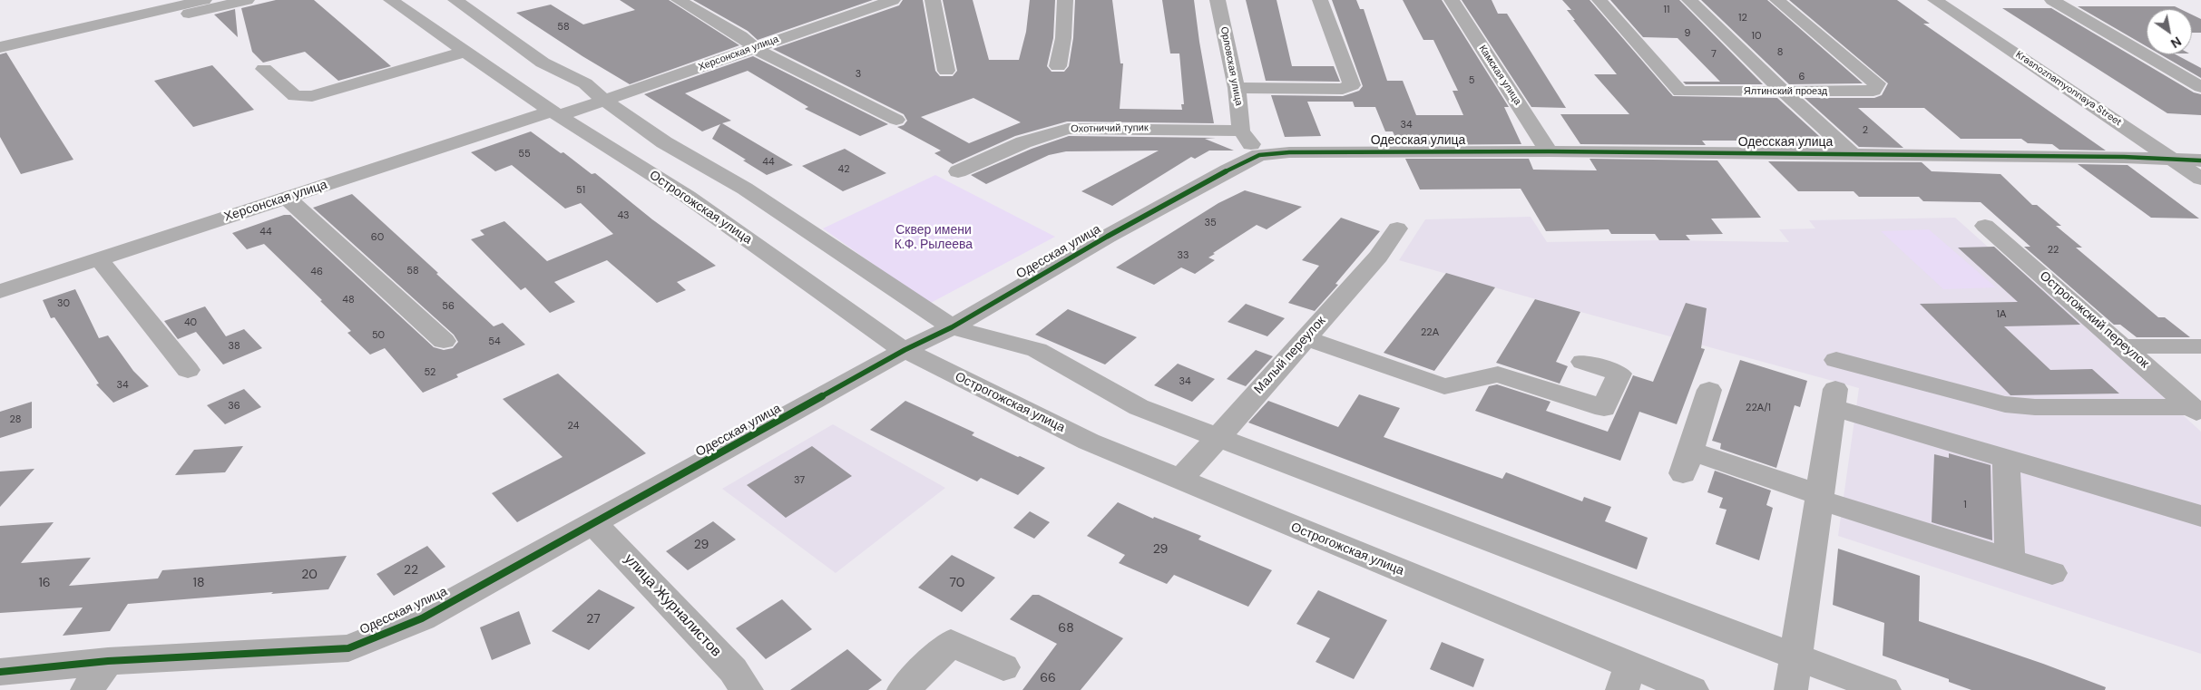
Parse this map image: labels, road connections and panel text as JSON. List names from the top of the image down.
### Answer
{
  "streets": {
    "street": [
      "Херсонская улица",
      "Орловская улица",
      "Камская улица",
      "Krasnoznamyonnaya Street",
      "Ялтинский проезд",
      "Охотничий тупик",
      "Одесская улица",
      "Острогожская улица",
      "Острогожский переулок",
      "Малый переулок",
      "улица Журналистов"
    ]
  },
  "crossings": [
    ["Херсонская улица", "Острогожская улица"],
    ["Орловская улица", "Охотничий тупик"],
    ["Камская улица", "Одесская улица"],
    ["Krasnoznamyonnaya Street", "Одесская улица"],
    ["Одесская улица", "Острогожская улица"],
    ["Одесская улица", "улица Журналистов"],
    ["Острогожская улица", "Малый переулок"]
  ],
  "parks": ["Сквер имени К.Ф. Рылеева"],
  "house_numbers": [
    "11",
    "12",
    "58",
    "9",
    "10",
    "8",
    "7",
    "3",
    "6",
    "5",
    "34",
    "2",
    "55",
    "44",
    "42",
    "51",
    "43",
    "35",
    "44",
    "60",
    "22",
    "33",
    "58",
    "46",
    "48",
    "30",
    "56",
    "1А",
    "40",
    "22А",
    "50",
    "54",
    "38",
    "52",
    "34",
    "34",
    "36",
    "22А/1",
    "28",
    "24",
    "37",
    "1",
    "29",
    "29",
    "22",
    "20",
    "16",
    "18",
    "70",
    "27",
    "68",
    "66"
  ],
  "north": "bottom right"
}
